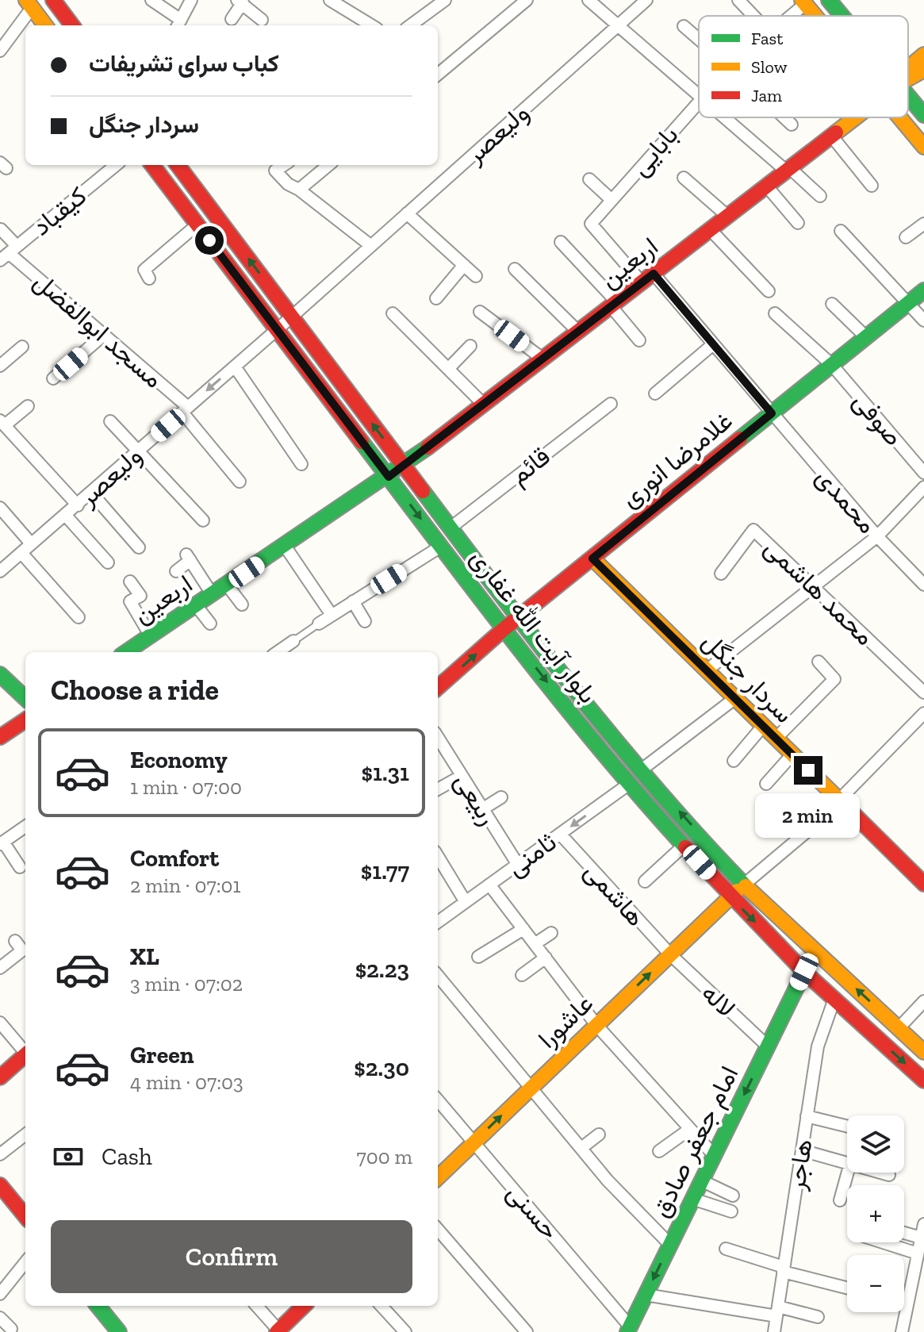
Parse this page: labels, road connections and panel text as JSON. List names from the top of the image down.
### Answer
{
  "streets": {
    "street": [
      "ولیعصر",
      "بابایی",
      "کیقباد",
      "اربعین",
      "مسجد ابوالفضل",
      "صوفی",
      "غلامرضا انوری",
      "قائم",
      "محمدی",
      "محمد هاشمی",
      "بلوار آیت الله غفاری",
      "سردار جنگل",
      "ربیعی",
      "ثامنی",
      "هاشمی",
      "لاله",
      "عاشورا",
      "امام جعفر صادق",
      "هاجر",
      "حسنی"
    ]
  },
  "crossings": [
    ["ولیعصر", "مسجد ابوالفضل"],
    ["ولیعصر", "بلوار آیت الله غفاری"],
    ["بابایی", "محمدی"],
    ["کیقباد", "مسجد ابوالفضل"],
    ["اربعین", "محمدی"],
    ["اربعین", "بلوار آیت الله غفاری"],
    ["صوفی", "غلامرضا انوری"],
    ["غلامرضا انوری", "محمدی"],
    ["غلامرضا انوری", "بلوار آیت الله غفاری"],
    ["غلامرضا انوری", "سردار جنگل"],
    ["قائم", "بلوار آیت الله غفاری"],
    ["بلوار آیت الله غفاری", "ثامنی"],
    ["بلوار آیت الله غفاری", "عاشورا"],
    ["بلوار آیت الله غفاری", "امام جعفر صادق"],
    ["بلوار آیت الله غفاری", "هاجر"],
    ["ربیعی", "ثامنی"],
    ["ثامنی", "هاشمی"],
    ["هاشمی", "لاله"],
    ["هاشمی", "عاشورا"],
    ["لاله", "عاشورا"],
    ["لاله", "امام جعفر صادق"],
    ["عاشورا", "حسنی"],
    ["امام جعفر صادق", "حسنی"]
  ],
  "one_way": ["عاشورا", "امام جعفر صادق"],
  "legend": ["Fast", "Slow", "Jam"],
  "page": {
    "banner": ["کباب سرای تشریفات", "سردار جنگل"],
    "heading": "Choose a ride",
    "list": [
      {
        "name": "Economy",
        "note": "1 min · 07:00",
        "value": "$1.31"
      },
      {
        "name": "Comfort",
        "note": "2 min · 07:01",
        "value": "$1.77"
      },
      {
        "name": "XL",
        "note": "3 min · 07:02",
        "value": "$2.23"
      },
      {
        "name": "Green",
        "note": "4 min · 07:03",
        "value": "$2.30"
      }
    ],
    "bubble": "2 min",
    "map_buttons": ["+", "−"],
    "pay": ["Cash", "700 m"],
    "buttons": "Confirm"
  }
}
